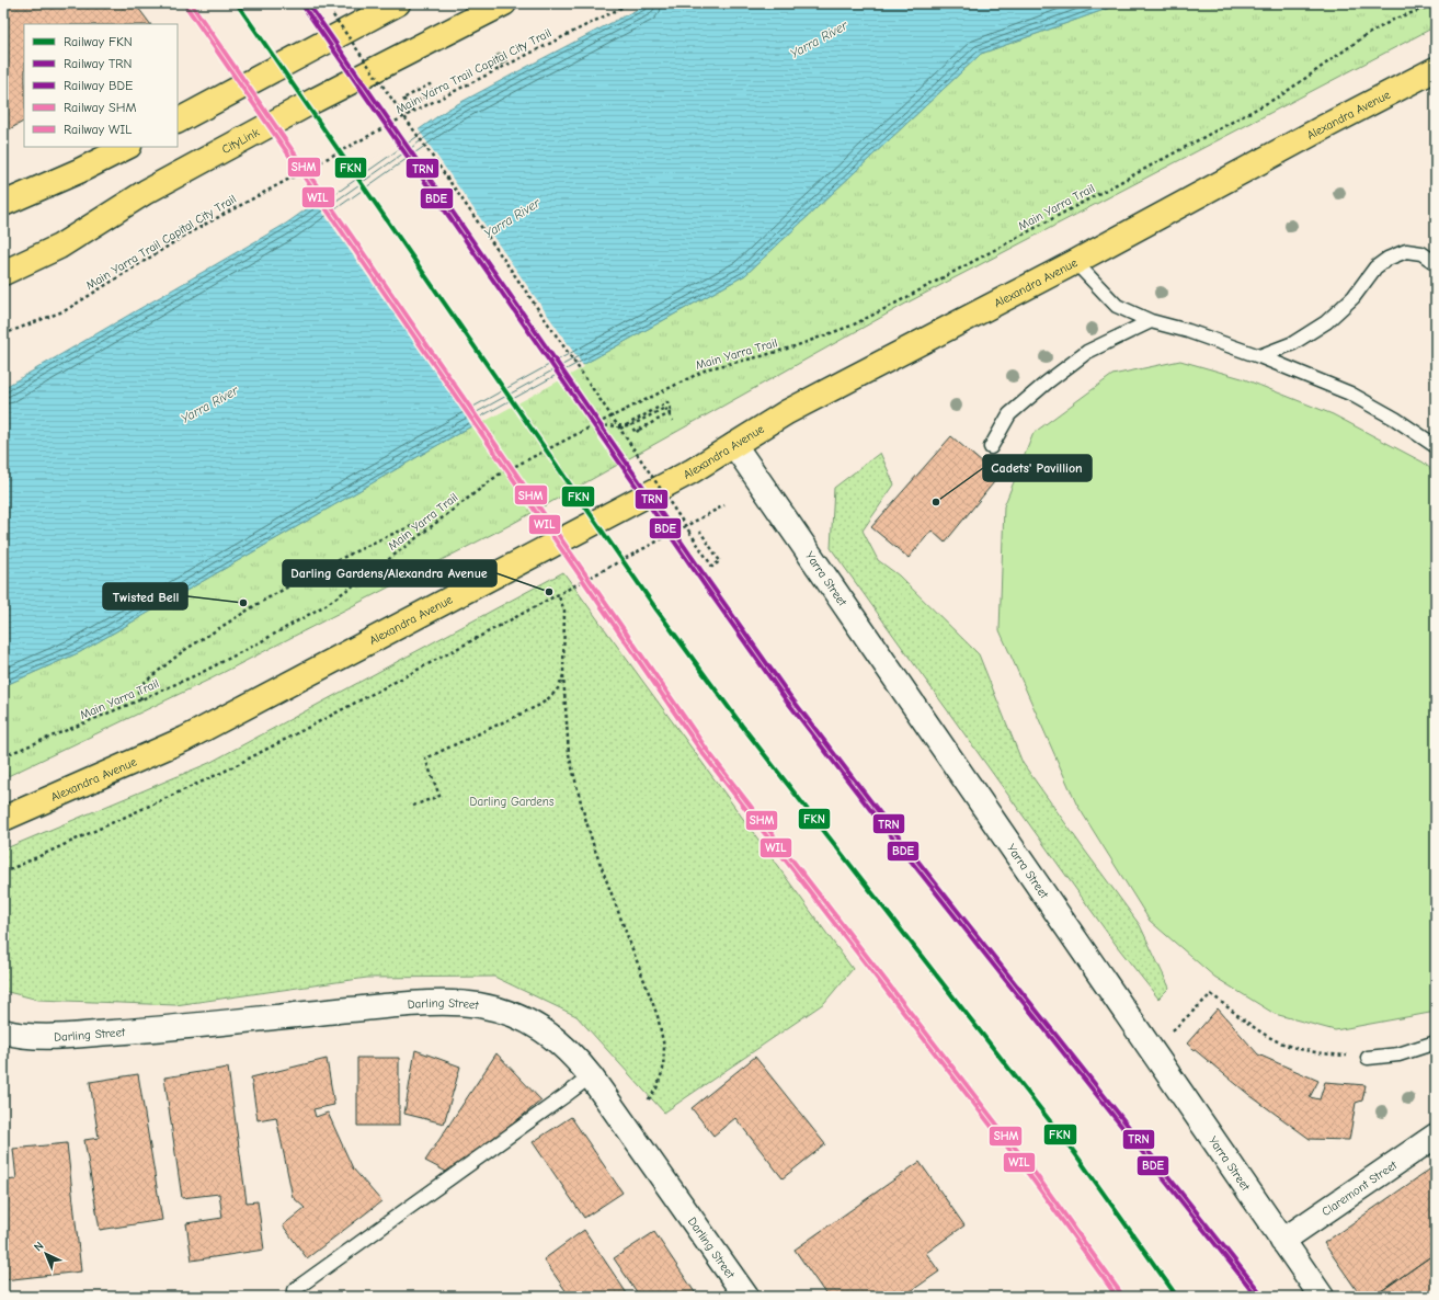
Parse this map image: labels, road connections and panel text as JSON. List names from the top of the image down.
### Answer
{
  "streets": {
    "main road": ["Alexandra Avenue", "CityLink"],
    "street": ["Yarra Street", "Darling Street", "Claremont Street"],
    "path": ["Main Yarra Trail Capital City Trail", "Main Yarra Trail"]
  },
  "crossings": [
    ["Alexandra Avenue", "Yarra Street"],
    ["Yarra Street", "Claremont Street"]
  ],
  "water": ["Yarra River"],
  "parks": ["Darling Gardens"],
  "places": ["Cadets' Pavillion", "Darling Gardens/Alexandra Avenue", "Twisted Bell"],
  "lines": [
    "rail line FKN",
    "rail line TRN",
    "rail line SHM",
    "rail line BDE",
    "rail line WIL"
  ],
  "legend": [
    "Railway FKN",
    "Railway TRN",
    "Railway BDE",
    "Railway SHM",
    "Railway WIL"
  ],
  "north": "top left"
}
